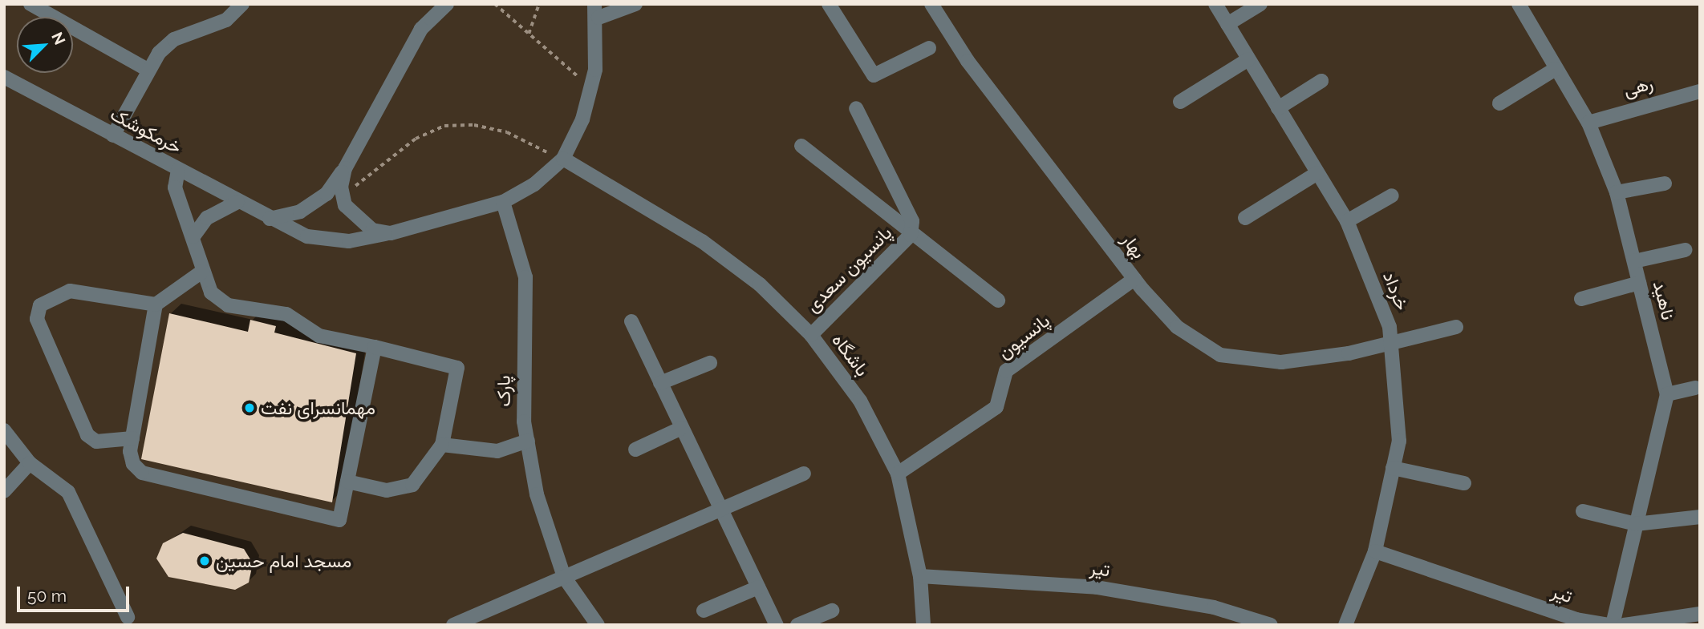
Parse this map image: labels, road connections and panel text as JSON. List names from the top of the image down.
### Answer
{
  "streets": {
    "street": [
      "رهی",
      "خرمکوشک",
      "بهار",
      "پانسیون سعدی",
      "خرداد",
      "ناهید",
      "پانسیون",
      "باشگاه",
      "پارک",
      "تیر"
    ]
  },
  "crossings": [
    ["رهی", "ناهید"],
    ["خرمکوشک", "باشگاه"],
    ["خرمکوشک", "پارک"],
    ["بهار", "خرداد"],
    ["بهار", "پانسیون"],
    ["پانسیون سعدی", "باشگاه"],
    ["خرداد", "تیر"],
    ["ناهید", "تیر"],
    ["پانسیون", "باشگاه"],
    ["باشگاه", "تیر"]
  ],
  "places": ["مهمانسرای نفت", "مسجد امام حسین"],
  "scale_bar": "50 m",
  "north": "top right"
}
